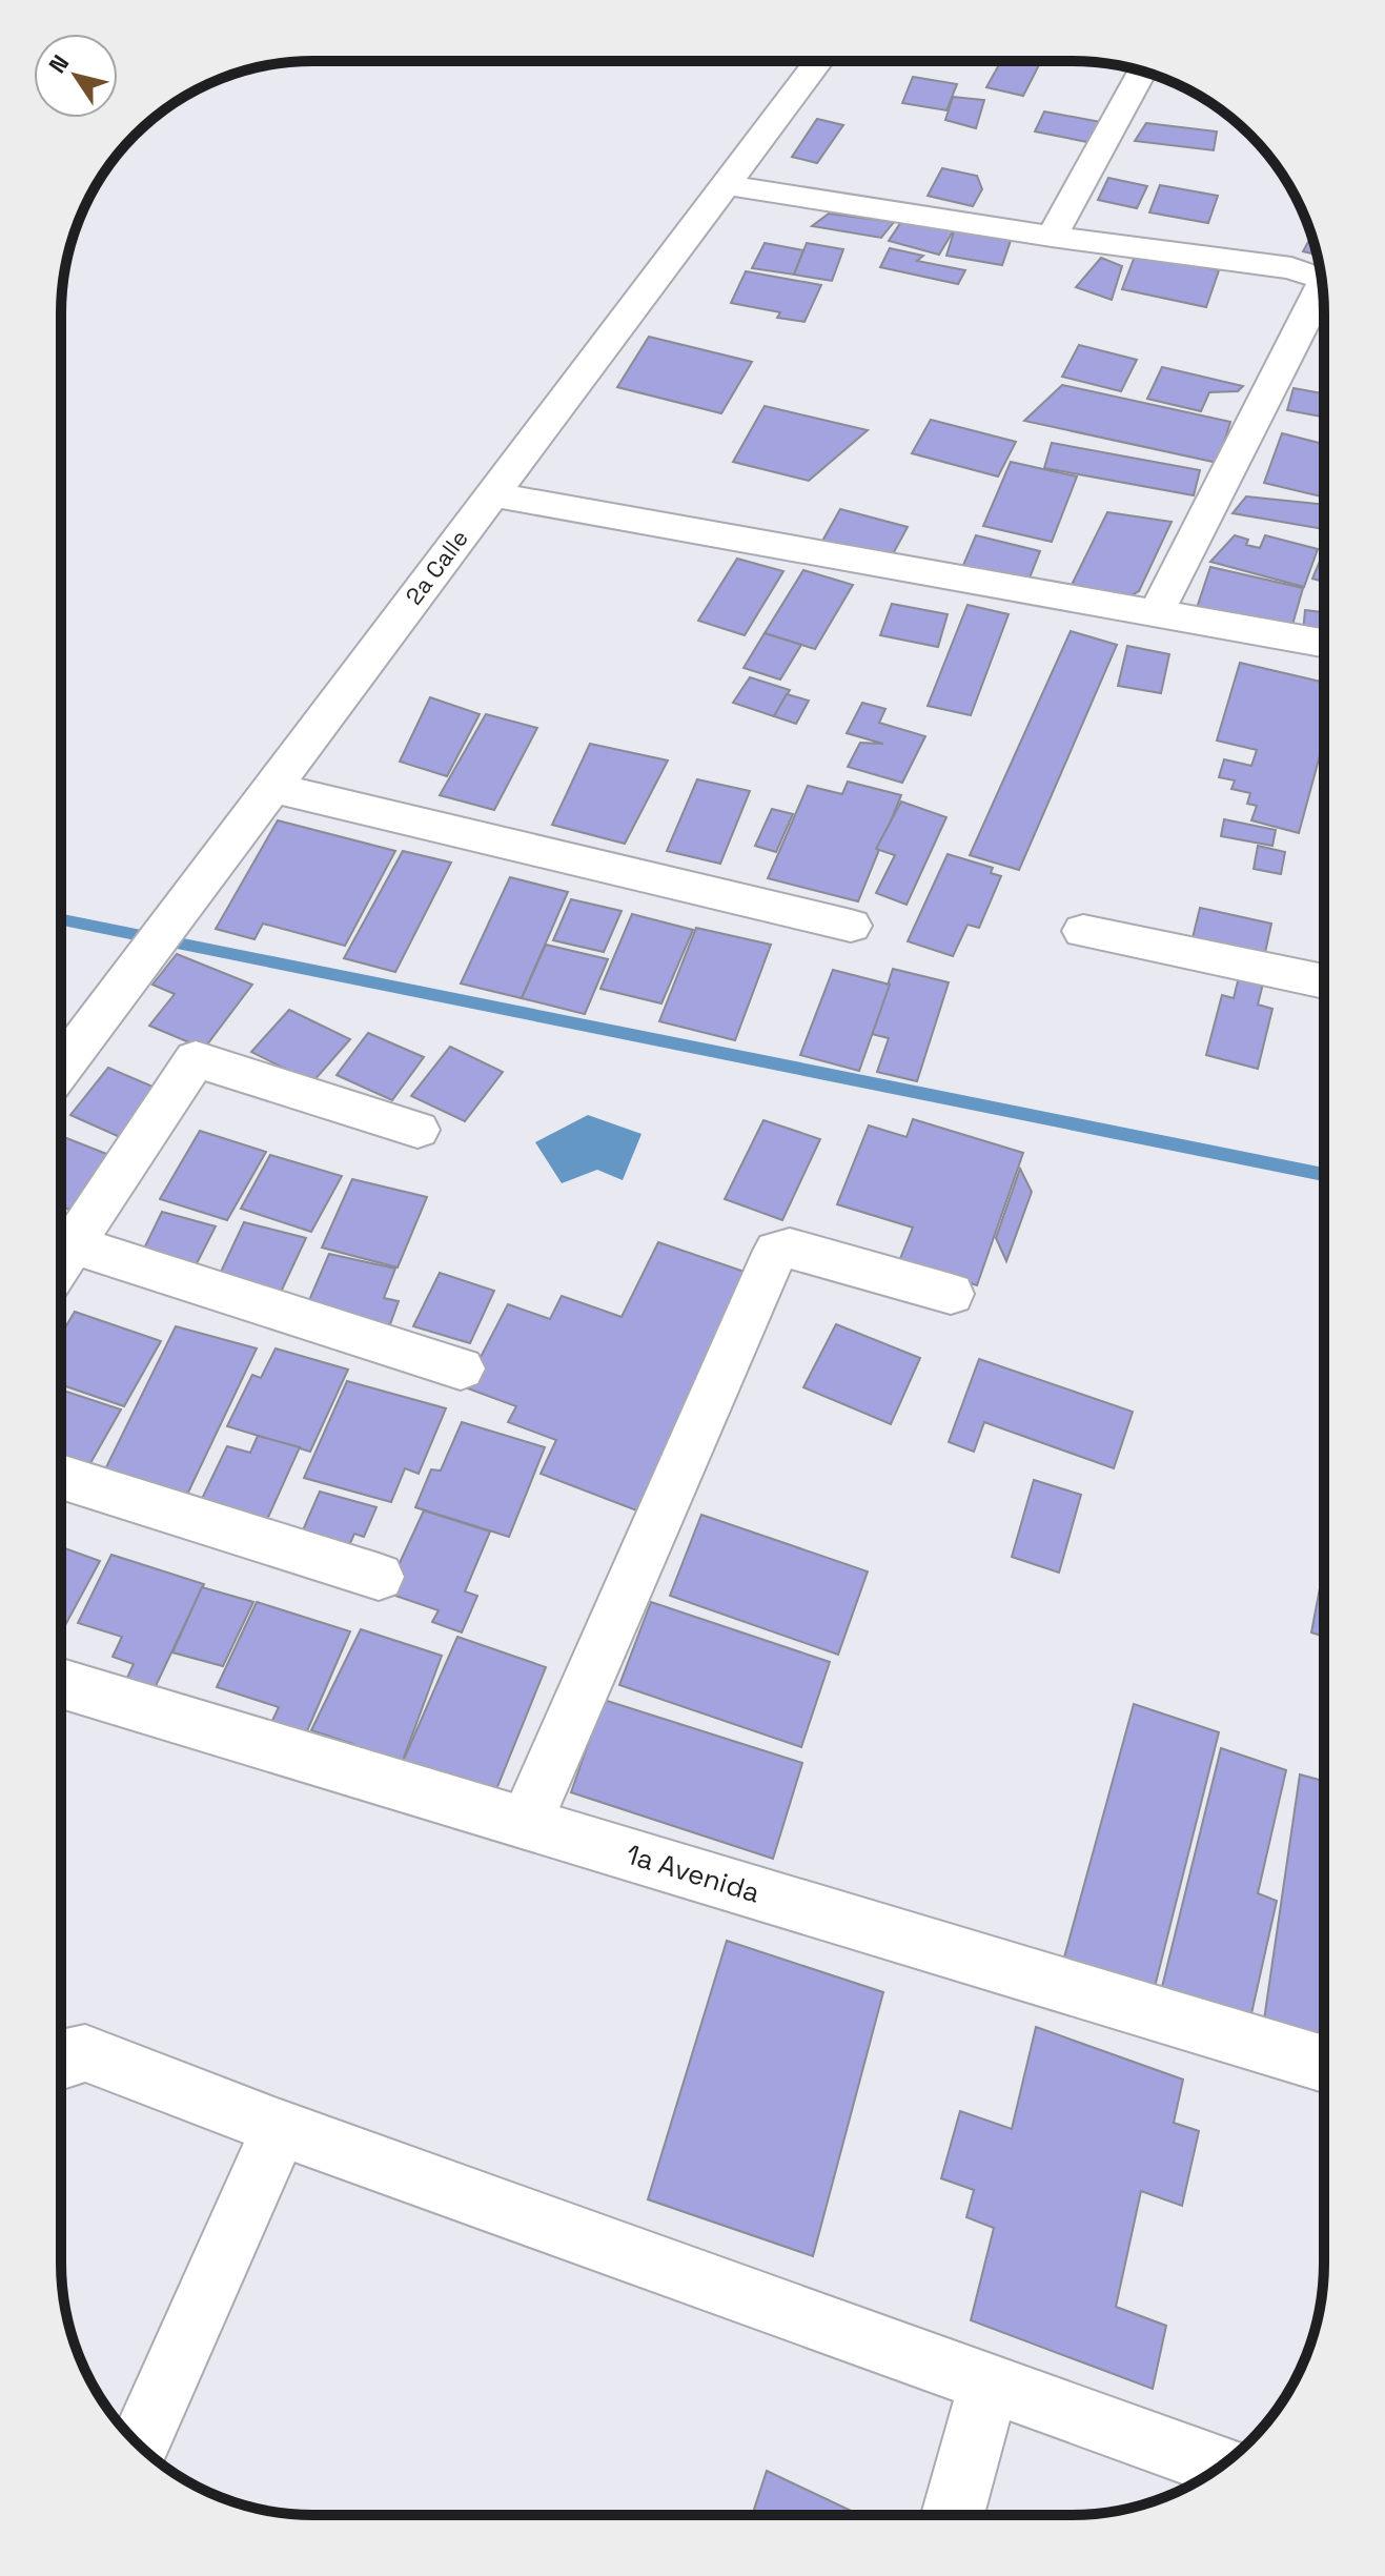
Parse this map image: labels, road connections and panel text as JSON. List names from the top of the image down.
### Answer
{
  "streets": {
    "street": ["2a Calle", "1a Avenida"]
  },
  "north": "top left"
}
